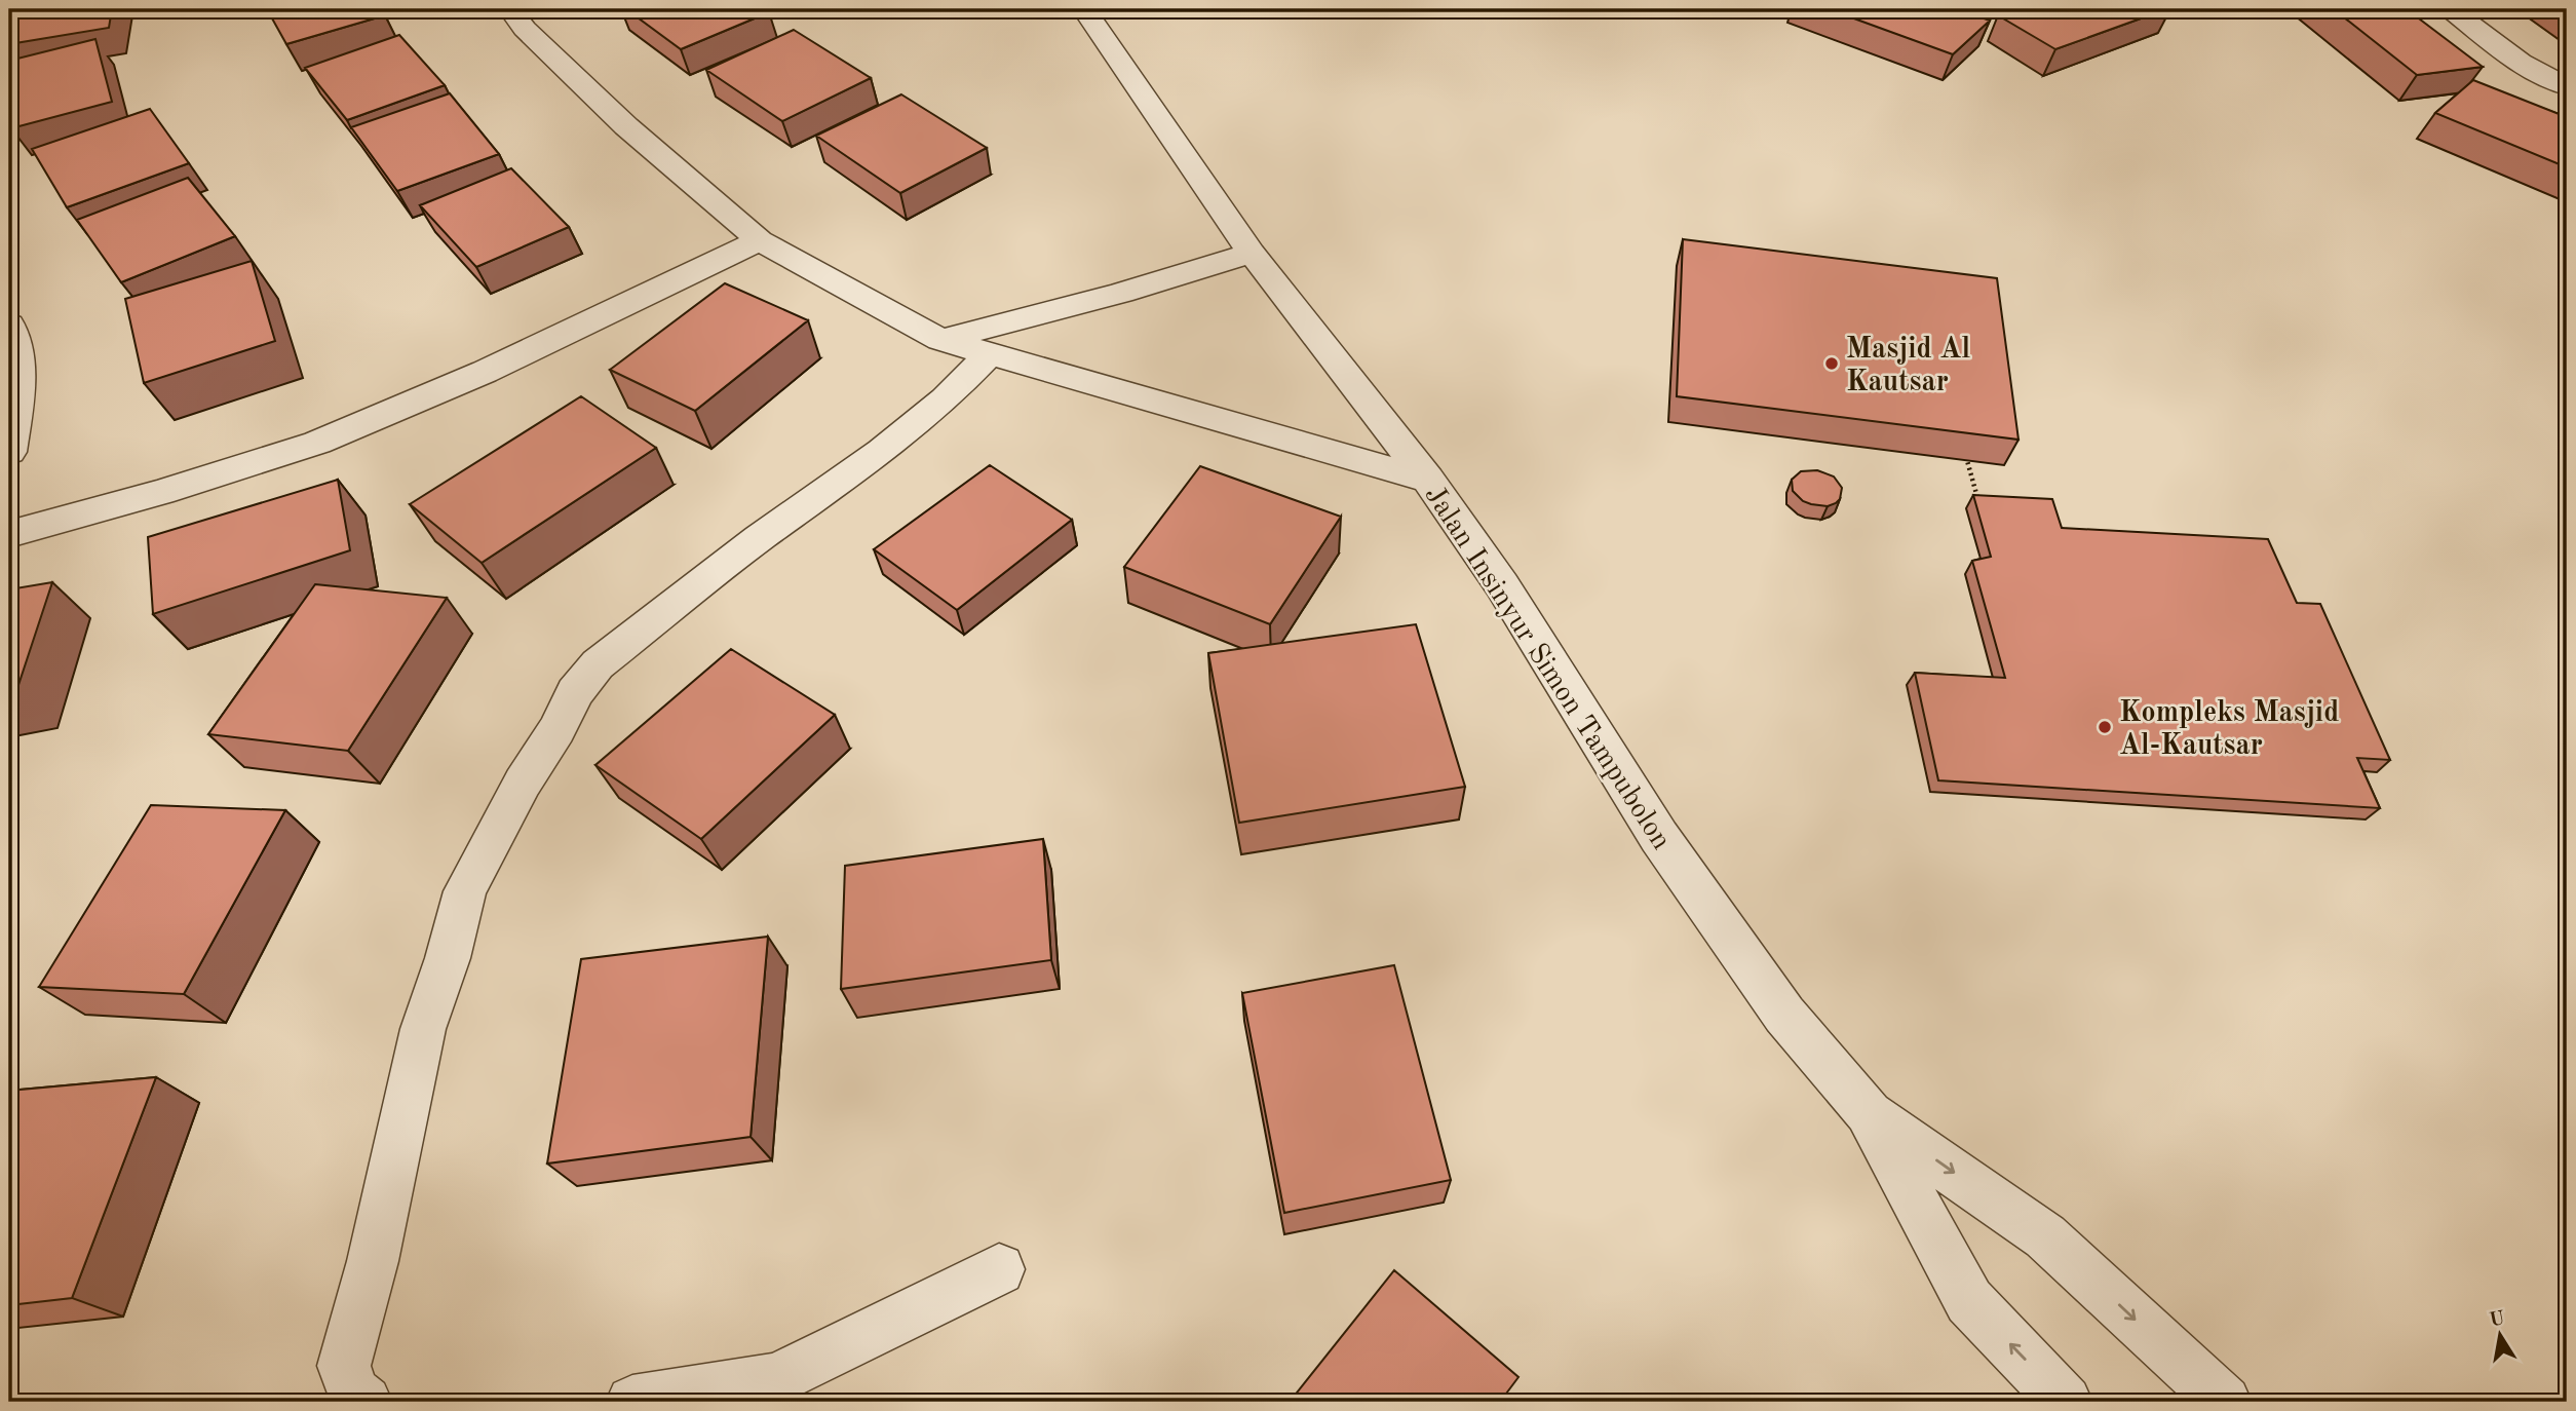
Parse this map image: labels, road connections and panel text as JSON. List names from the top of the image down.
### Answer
{
  "streets": {
    "street": ["Jalan Insinyur Simon Tampubolon"]
  },
  "places": ["Masjid Al Kautsar", "Kompleks Masjid Al-Kautsar"],
  "north": "top"
}
